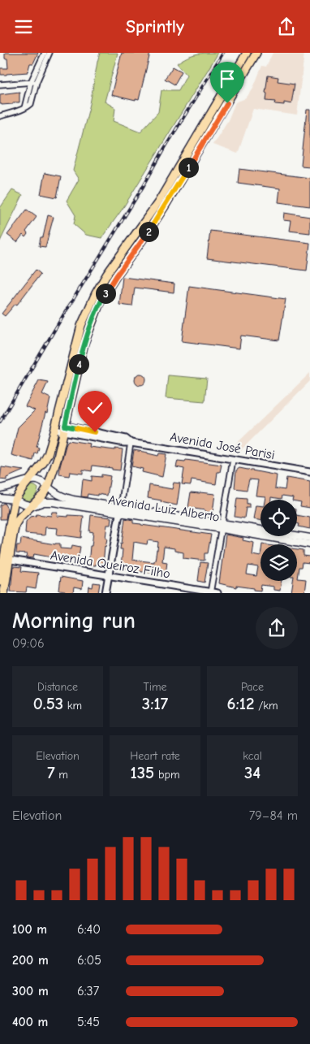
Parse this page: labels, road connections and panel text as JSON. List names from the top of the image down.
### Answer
{
  "streets": {
    "main road": ["Avenida Luiz Alberto"],
    "street": ["Avenida José Parisi", "Avenida Queiroz Filho"]
  },
  "page": {
    "header": "Sprintly",
    "pins": [
      "1",
      "2",
      "3",
      "4"
    ],
    "heading": ["Morning run", "09:06"],
    "stats": [
      ["Distance", "0.53 km"],
      ["Time", "3:17"],
      ["Pace", "6:12 /km"],
      ["Elevation", "7 m"],
      ["Heart rate", "135 bpm"],
      ["kcal", "34"]
    ],
    "chart": ["Elevation", "79–84 m"],
    "list": [
      {
        "name": "100 m",
        "note": "6:40"
      },
      {
        "name": "200 m",
        "note": "6:05"
      },
      {
        "name": "300 m",
        "note": "6:37"
      },
      {
        "name": "400 m",
        "note": "5:45"
      }
    ]
  }
}
